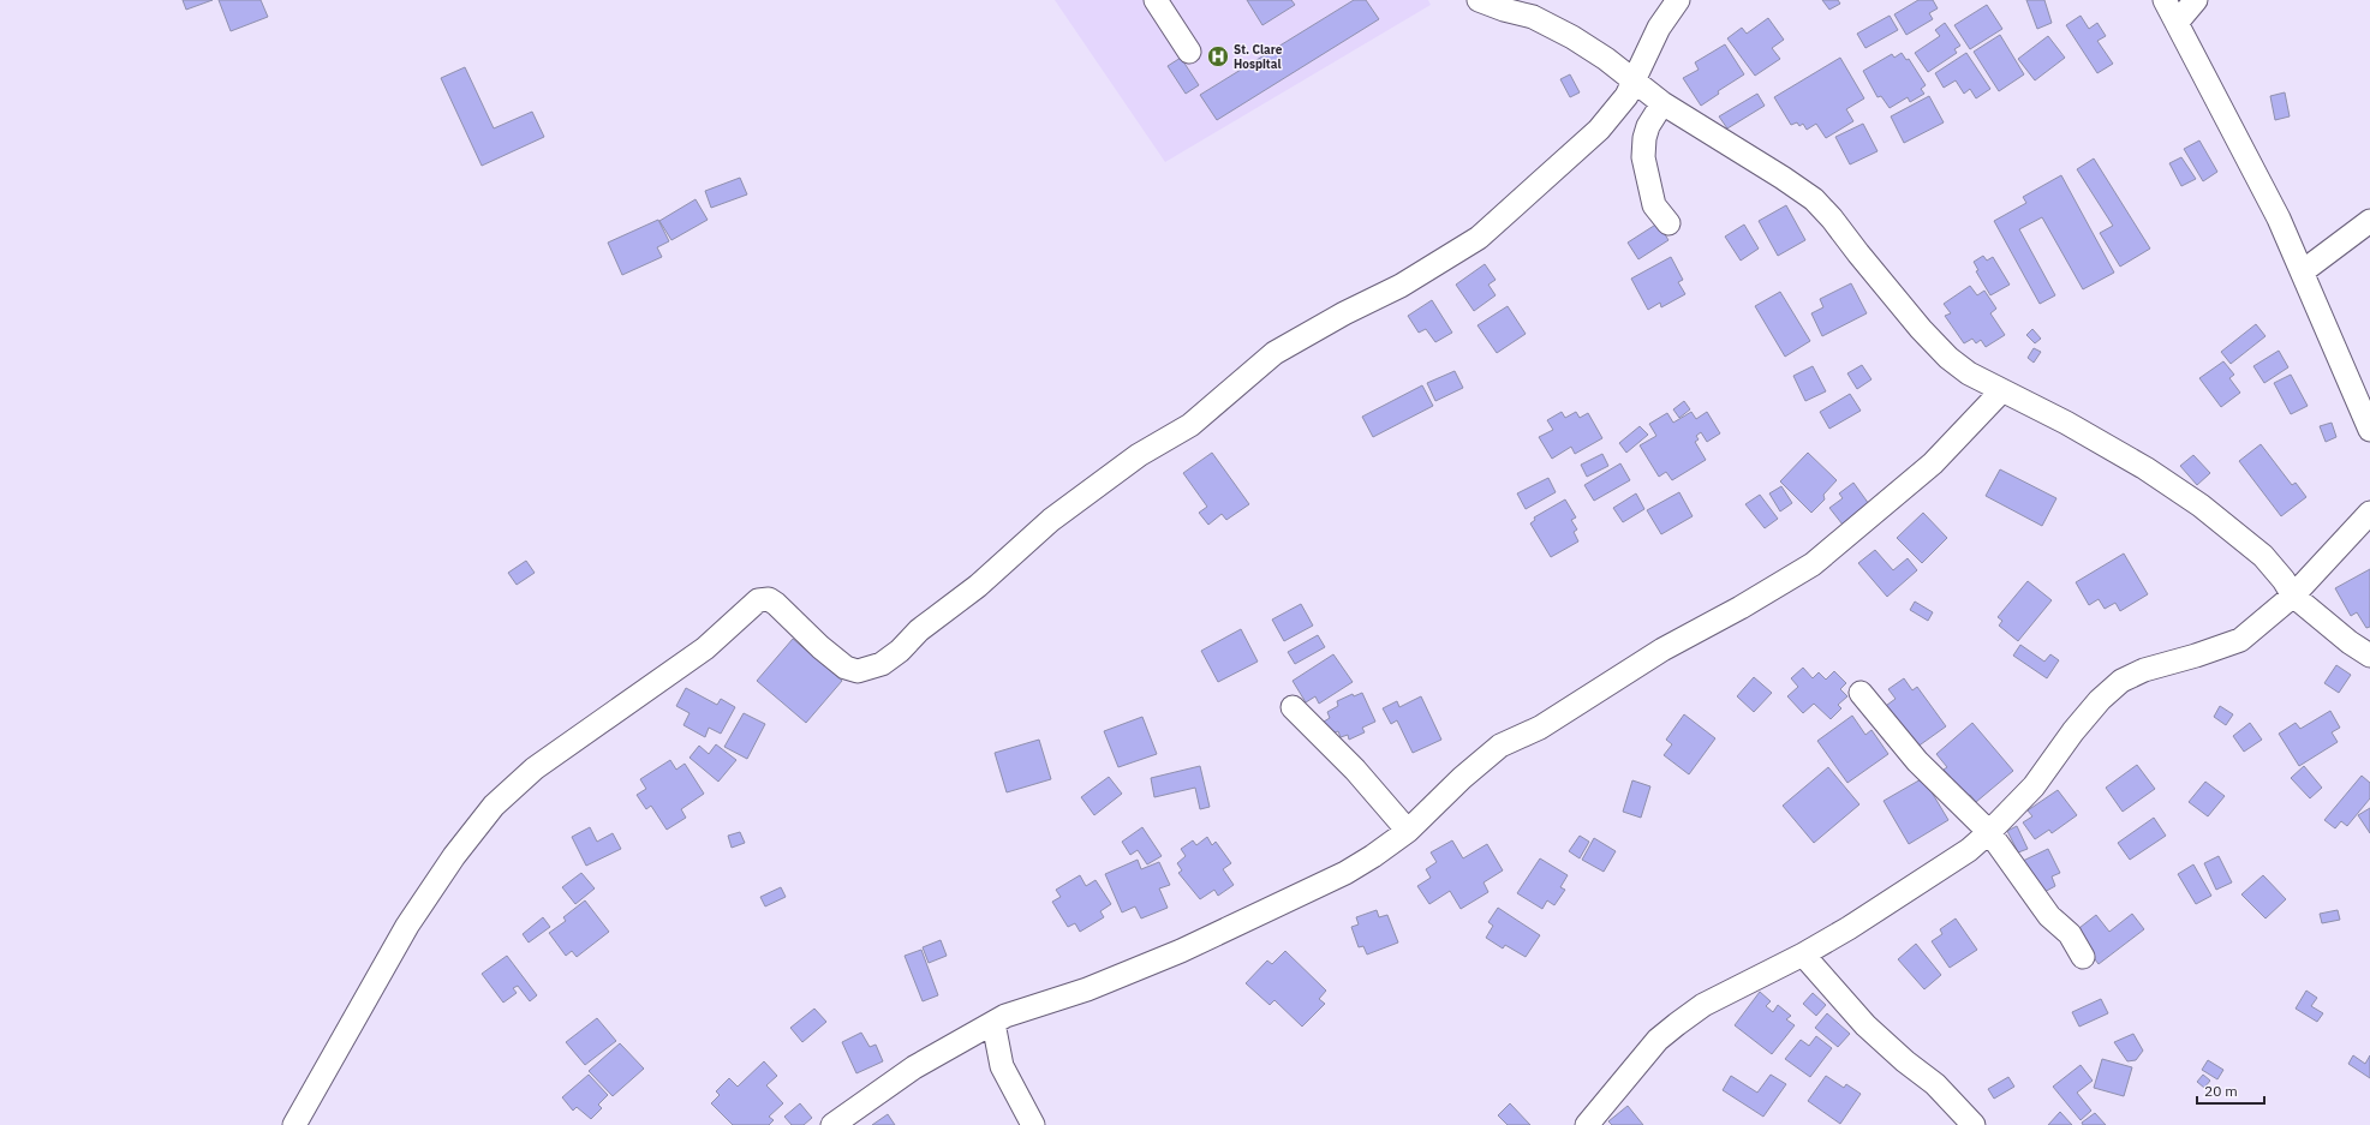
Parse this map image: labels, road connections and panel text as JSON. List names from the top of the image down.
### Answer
{
  "places": {
    "hospital": ["St. Clare Hospital"]
  },
  "scale_bar": "20 m"
}
